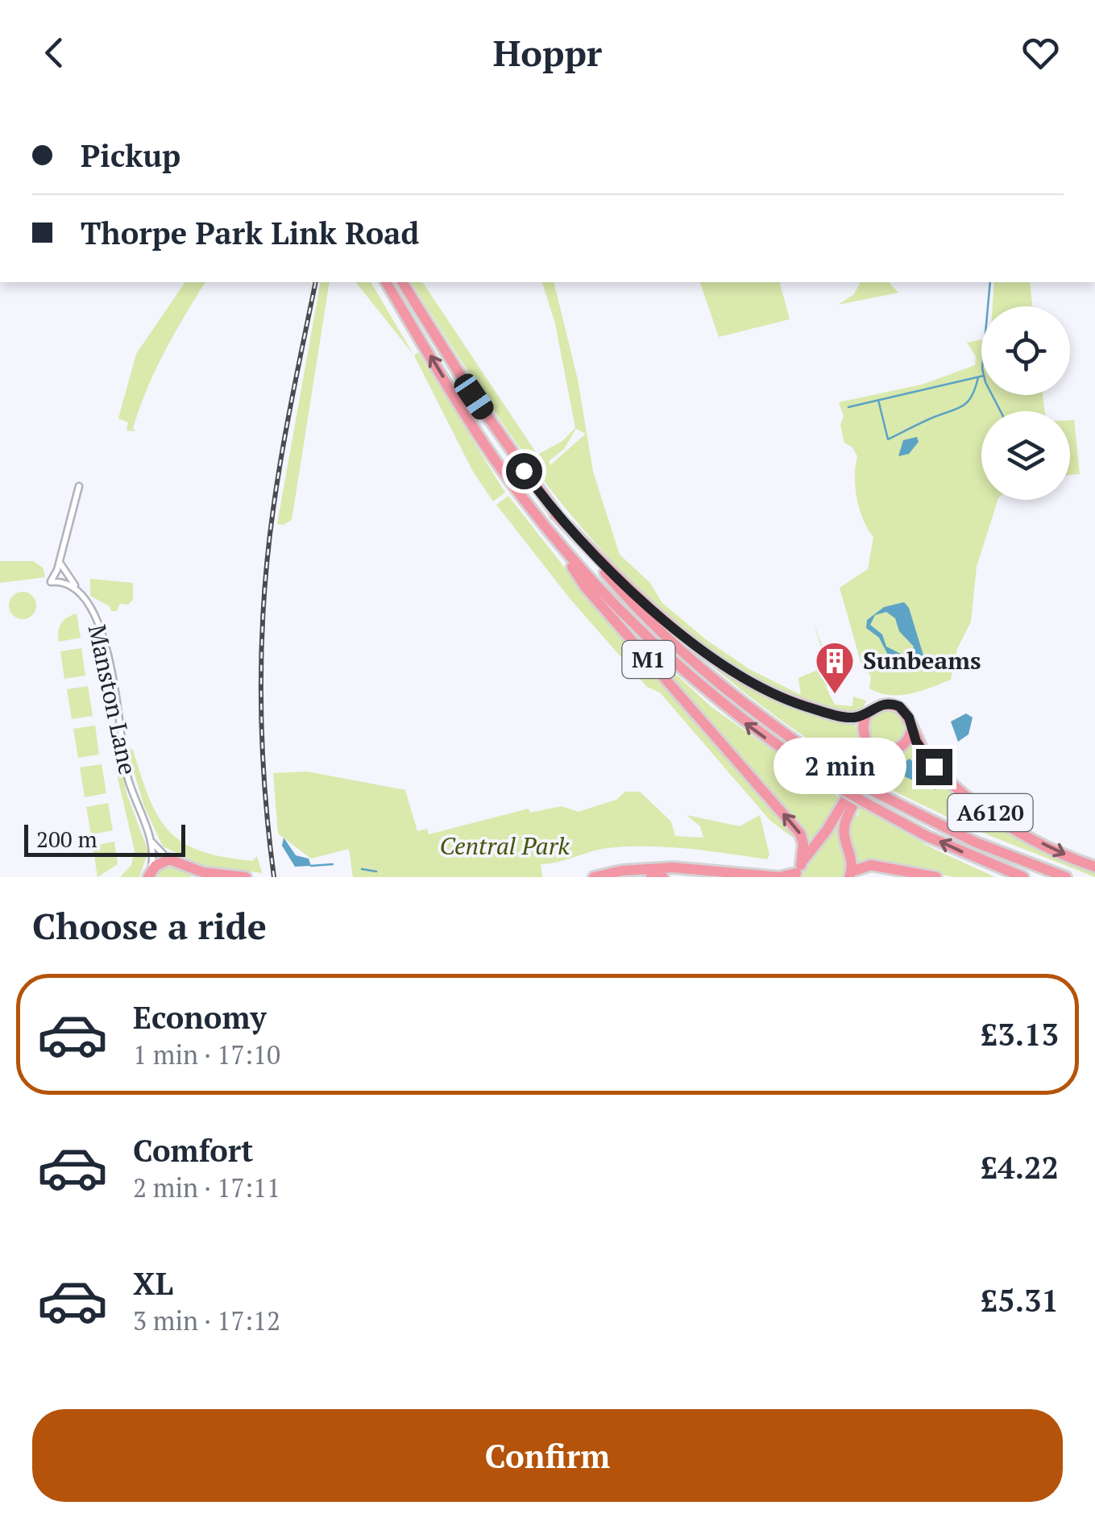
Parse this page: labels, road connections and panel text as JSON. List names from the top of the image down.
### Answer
{
  "streets": {
    "highway": ["M1", "A6120"],
    "street": ["Manston Lane"]
  },
  "parks": ["Central Park"],
  "places": {
    "building": ["Sunbeams"]
  },
  "scale_bar": "200 m",
  "page": {
    "header": "Hoppr",
    "banner": ["Pickup", "Thorpe Park Link Road"],
    "bubble": "2 min",
    "scale": "200 m",
    "heading": "Choose a ride",
    "list": [
      {
        "name": "Economy",
        "note": "1 min · 17:10",
        "value": "£3.13"
      },
      {
        "name": "Comfort",
        "note": "2 min · 17:11",
        "value": "£4.22"
      },
      {
        "name": "XL",
        "note": "3 min · 17:12",
        "value": "£5.31"
      }
    ],
    "buttons": "Confirm"
  }
}
